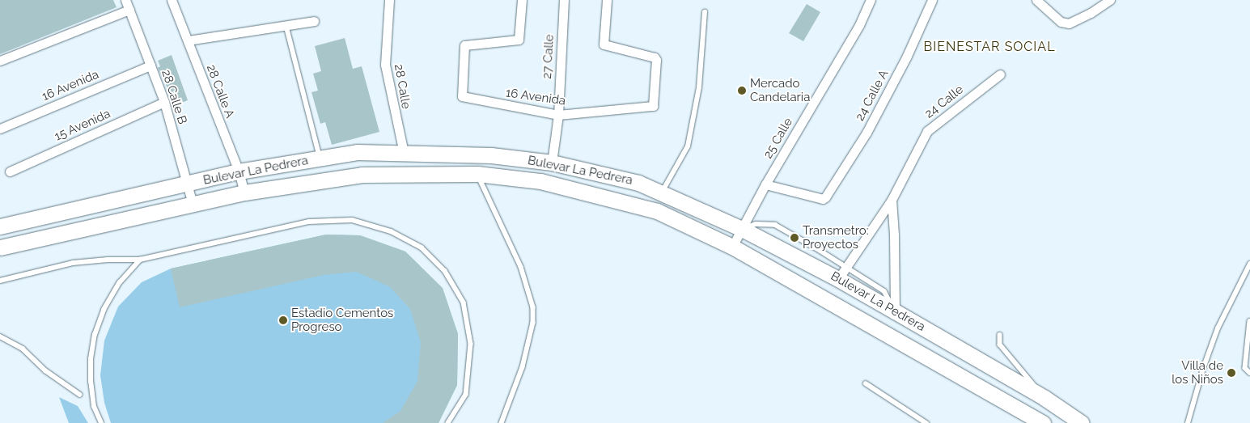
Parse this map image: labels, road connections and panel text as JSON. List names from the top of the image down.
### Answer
{
  "streets": {
    "main road": ["Bulevar La Pedrera"],
    "street": [
      "27 Calle",
      "16 Avenida",
      "28 Calle",
      "28 Calle A",
      "24 Calle A",
      "28 Calle B",
      "24 Calle",
      "15 Avenida",
      "25 Calle"
    ]
  },
  "crossings": [
    ["27 Calle", "16 Avenida"],
    ["27 Calle", "Bulevar La Pedrera"],
    ["16 Avenida", "28 Calle B"],
    ["28 Calle", "Bulevar La Pedrera"],
    ["28 Calle A", "Bulevar La Pedrera"],
    ["24 Calle A", "25 Calle"],
    ["28 Calle B", "15 Avenida"],
    ["28 Calle B", "Bulevar La Pedrera"],
    ["24 Calle", "Bulevar La Pedrera"],
    ["25 Calle", "Bulevar La Pedrera"]
  ],
  "districts": ["BIENESTAR SOCIAL"],
  "places": [
    "Mercado Candelaria",
    "Transmetro: Proyectos",
    "Estadio Cementos Progreso",
    "Villa de los Niños"
  ]
}
